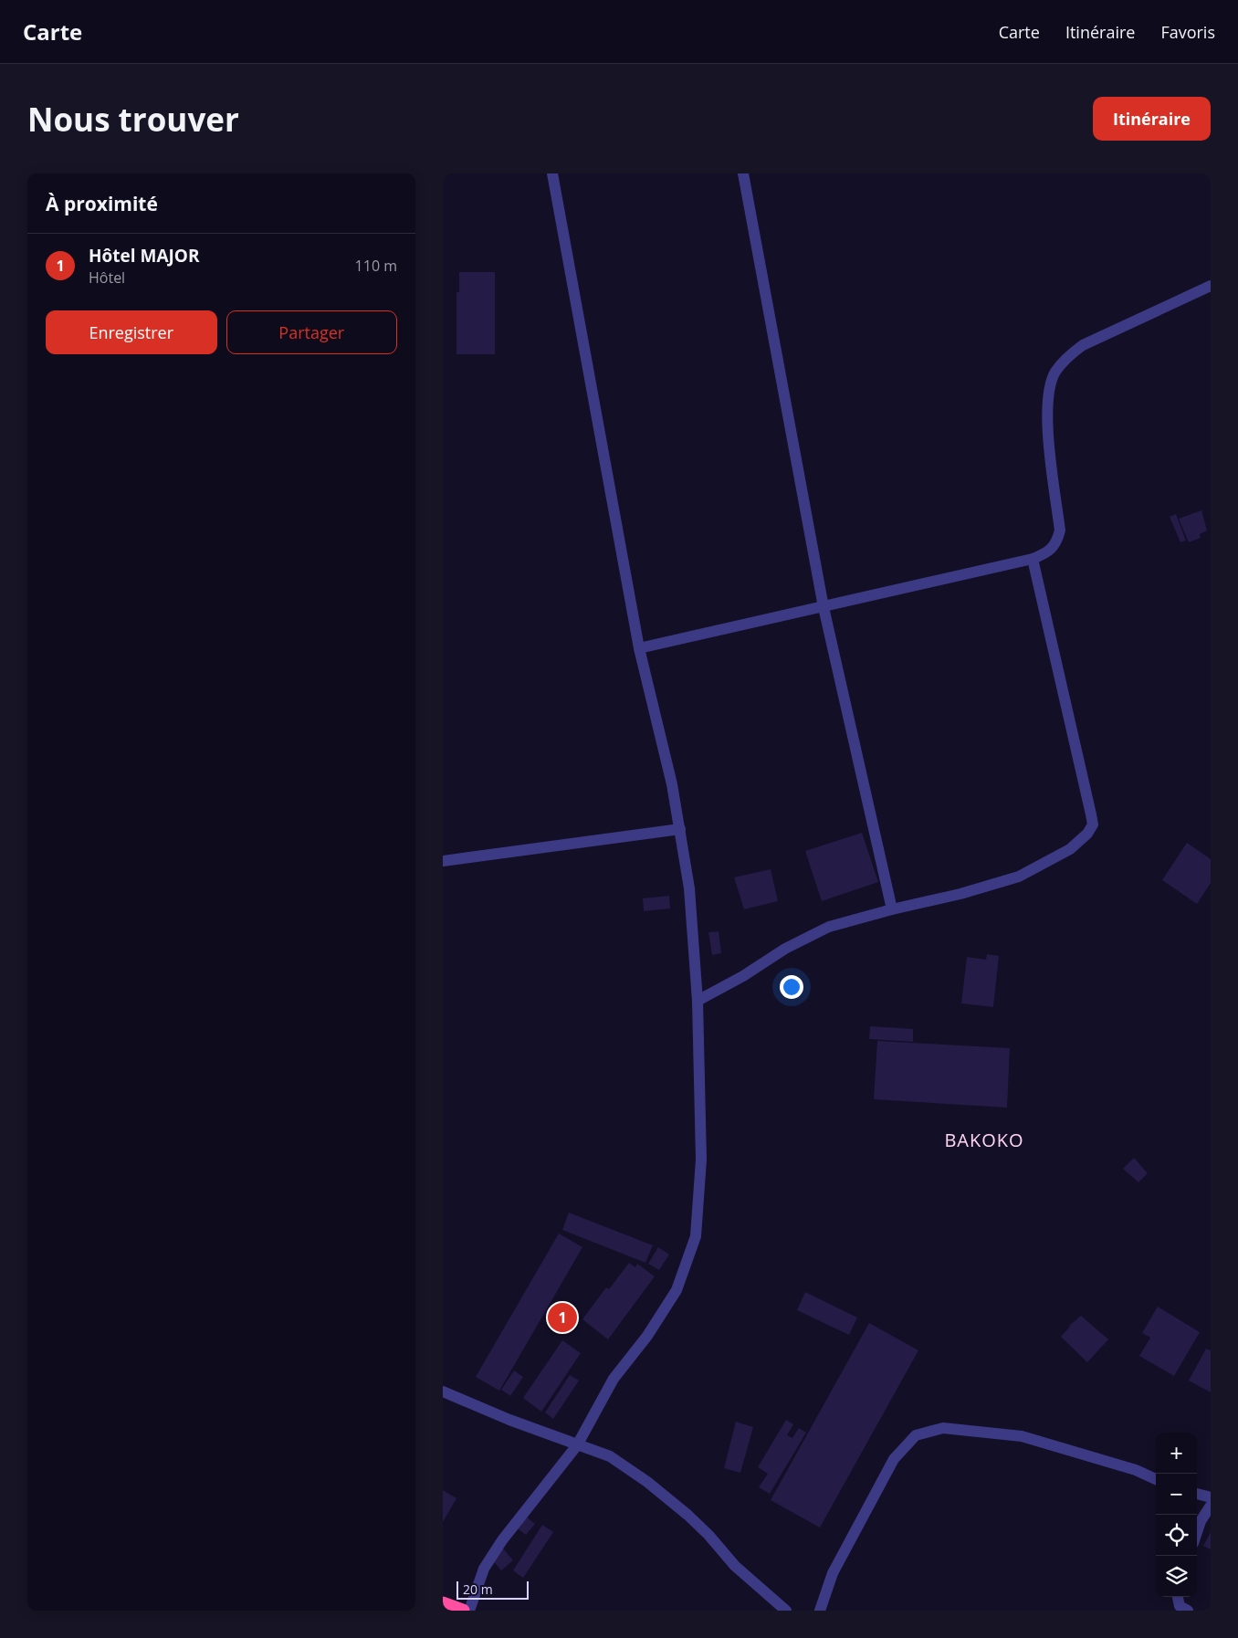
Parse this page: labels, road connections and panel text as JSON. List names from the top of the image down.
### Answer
{
  "districts": ["BAKOKO"],
  "scale_bar": "20 m",
  "page": {
    "header": "Carte",
    "nav": ["Carte", "Itinéraire", "Favoris"],
    "buttons": [
      "Itinéraire",
      ["Enregistrer", "Partager"]
    ],
    "title": "Nous trouver",
    "heading": "À proximité",
    "list": [
      {
        "mark": "1",
        "name": "Hôtel MAJOR",
        "note": "Hôtel",
        "value": "110 m"
      }
    ],
    "pins": "1",
    "map_buttons": ["+", "−"],
    "scale": "20 m"
  }
}
